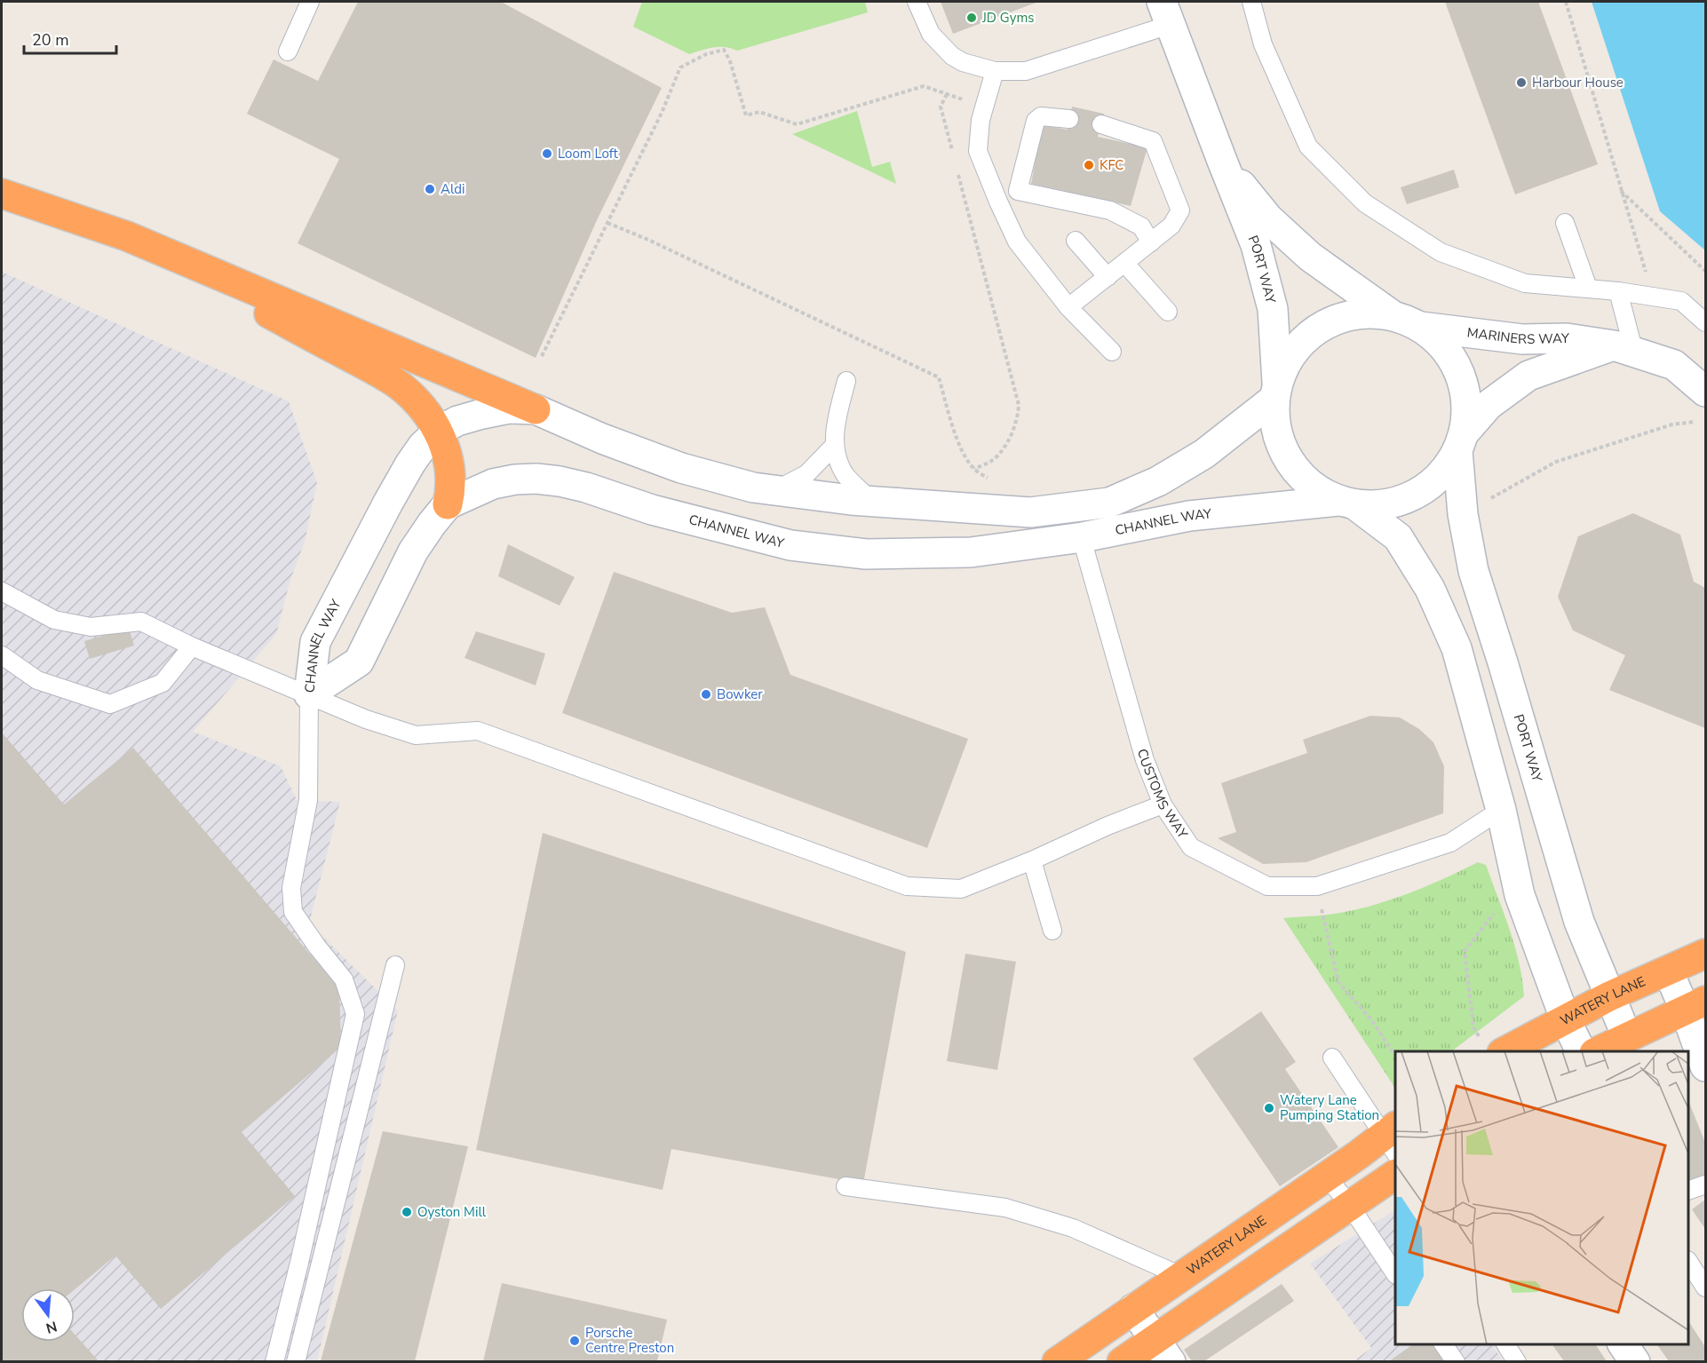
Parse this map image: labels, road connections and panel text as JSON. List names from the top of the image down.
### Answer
{
  "streets": {
    "highway": ["WATERY LANE"],
    "street": ["PORT WAY", "MARINERS WAY", "CHANNEL WAY"],
    "lane": ["CUSTOMS WAY"]
  },
  "crossings": [
    ["PORT WAY", "MARINERS WAY"],
    ["PORT WAY", "CHANNEL WAY"],
    ["PORT WAY", "WATERY LANE"],
    ["MARINERS WAY", "CHANNEL WAY"],
    ["CHANNEL WAY", "CUSTOMS WAY"]
  ],
  "places": [
    "JD Gyms",
    "Harbour House",
    "Loom Loft",
    "KFC",
    "Aldi",
    "Bowker",
    "Watery Lane Pumping Station",
    "Oyston Mill",
    "Porsche Centre Preston"
  ],
  "scale_bar": "20 m",
  "north": "bottom"
}
